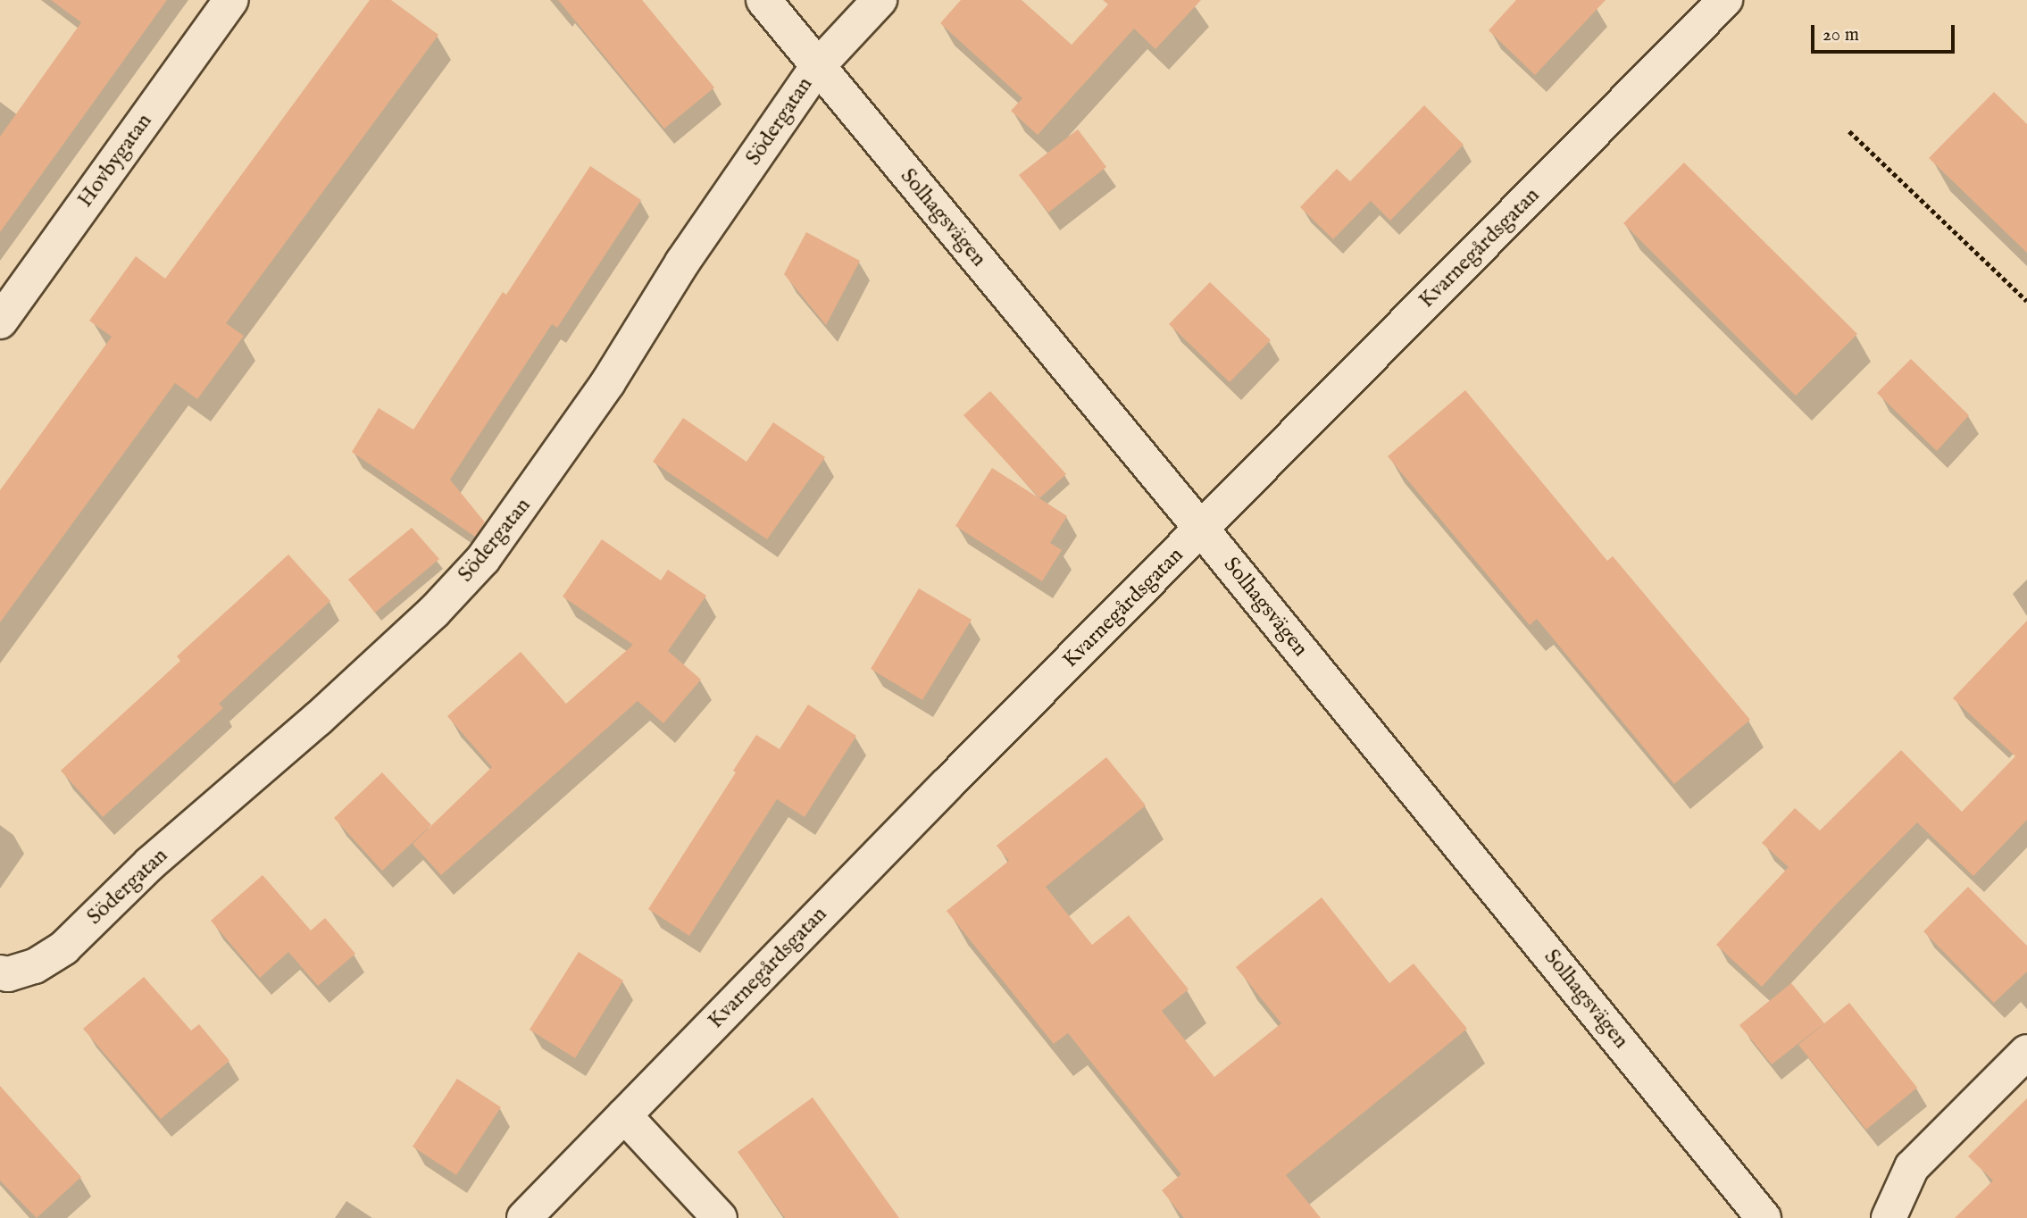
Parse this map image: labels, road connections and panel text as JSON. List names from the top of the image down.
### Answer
{
  "streets": {
    "street": [
      "Södergatan",
      "Hovbygatan",
      "Solhagsvägen",
      "Kvarnegårdsgatan"
    ]
  },
  "crossings": [
    ["Södergatan", "Solhagsvägen"],
    ["Solhagsvägen", "Kvarnegårdsgatan"]
  ],
  "scale_bar": "20 m"
}
